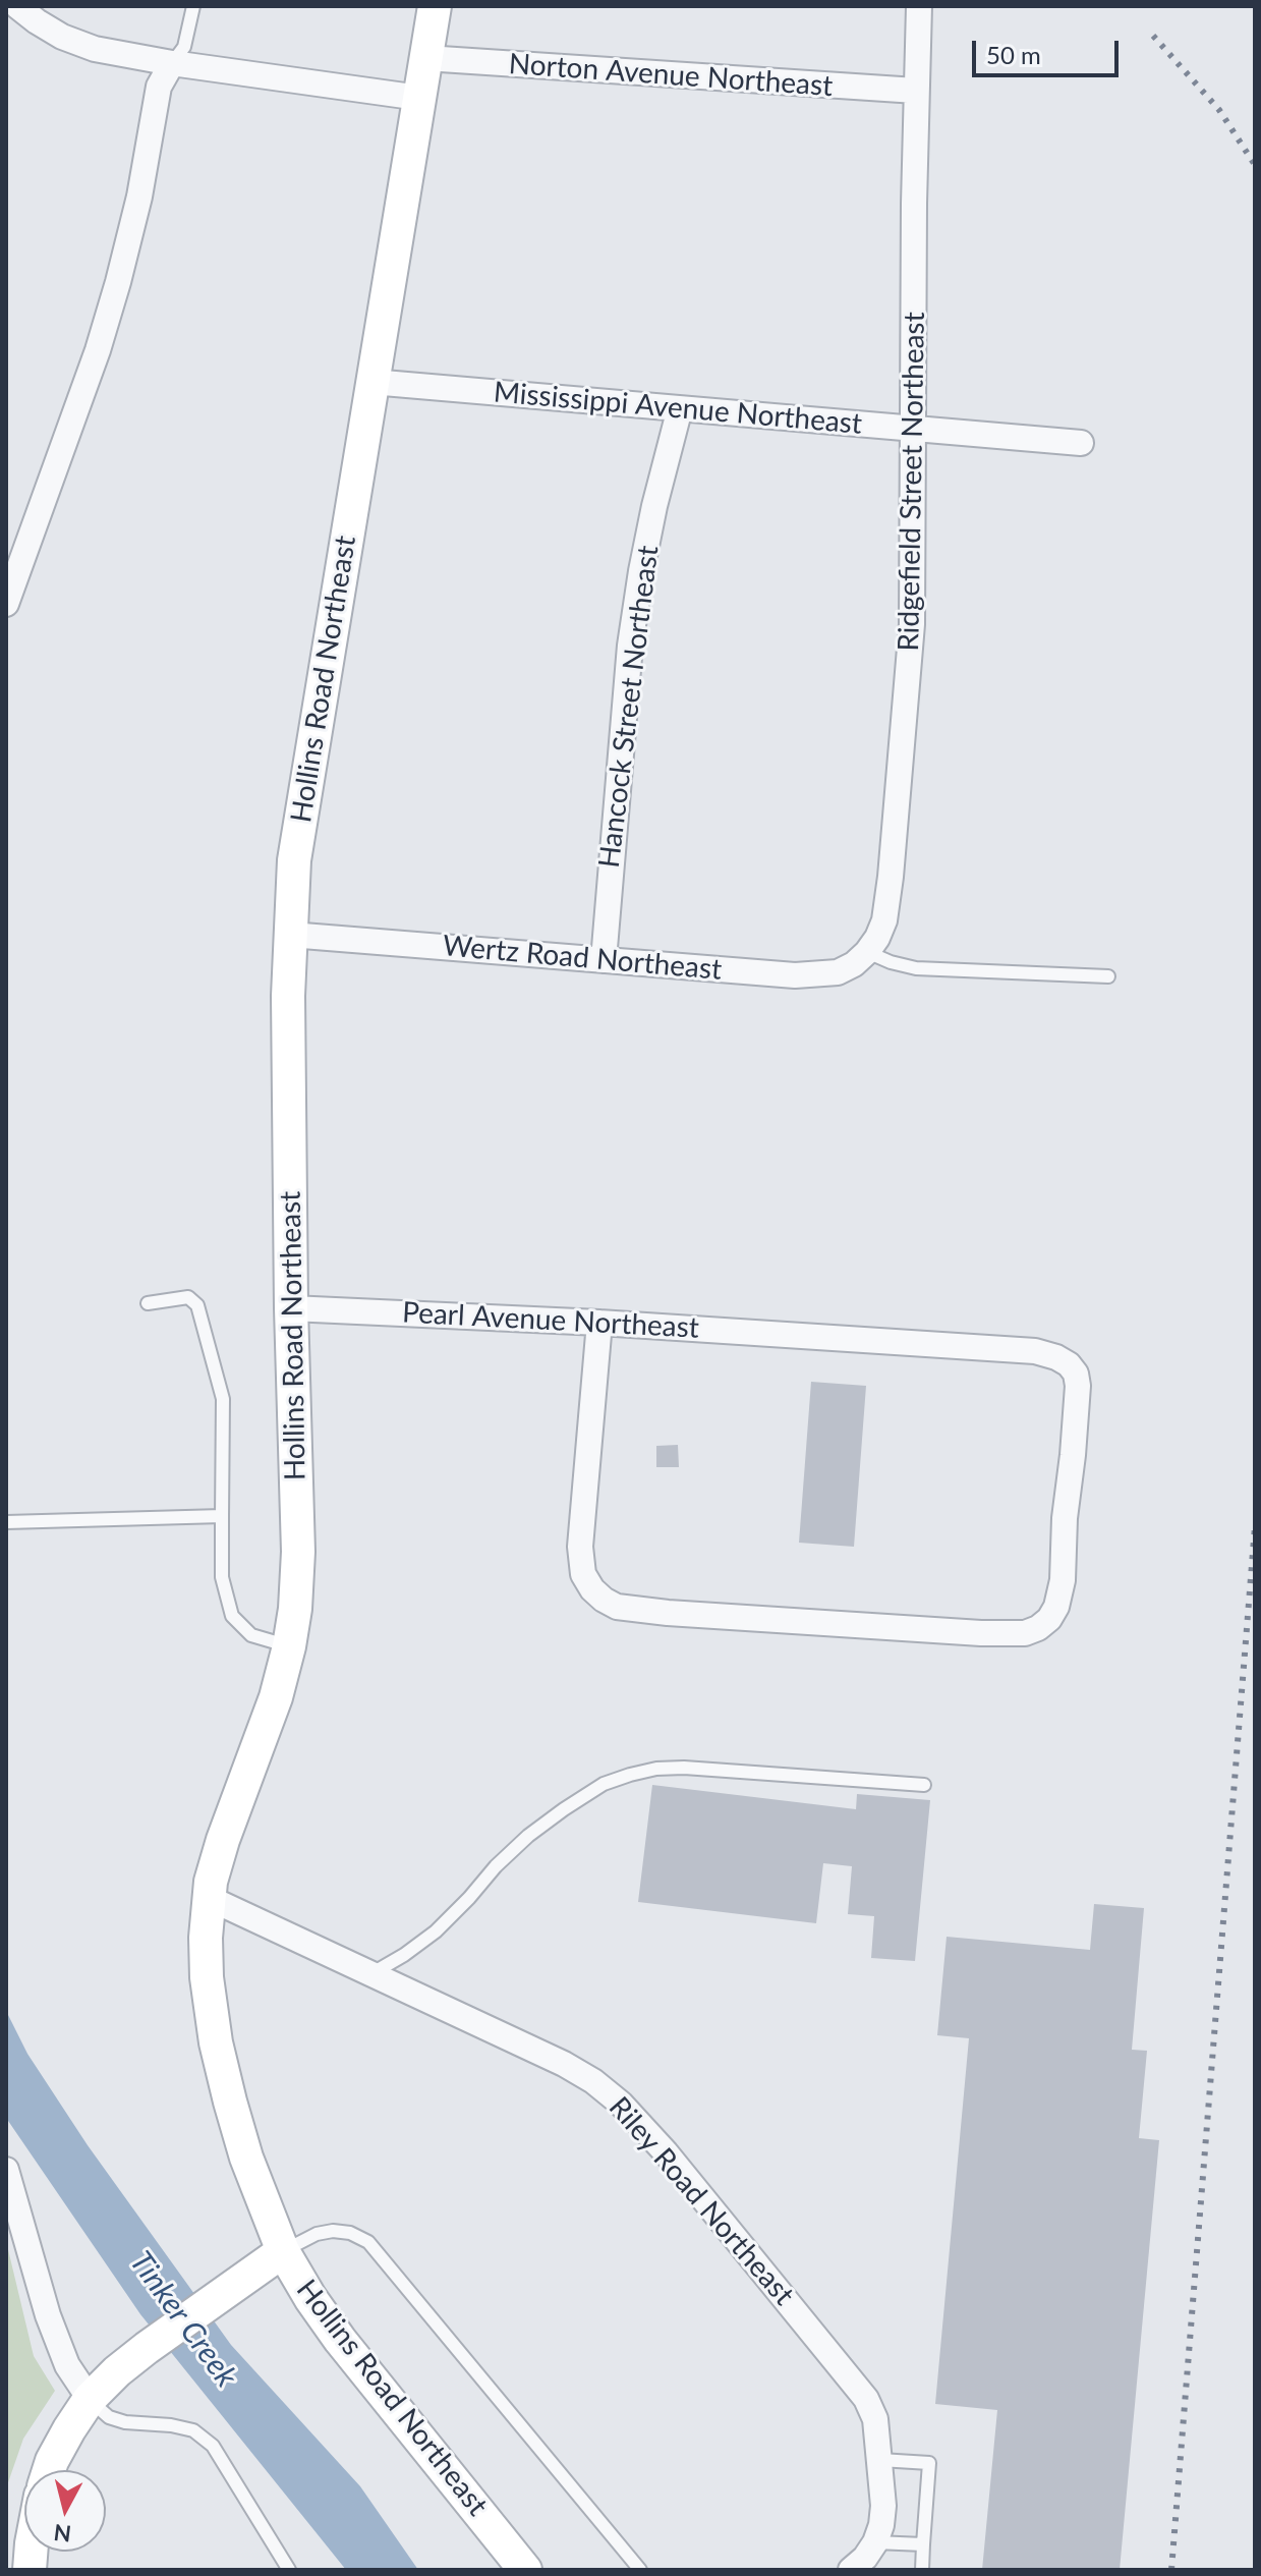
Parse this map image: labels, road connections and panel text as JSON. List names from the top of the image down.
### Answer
{
  "streets": {
    "main road": ["Hollins Road Northeast"],
    "street": [
      "Norton Avenue Northeast",
      "Mississippi Avenue Northeast",
      "Ridgefield Street Northeast",
      "Hancock Street Northeast",
      "Wertz Road Northeast",
      "Pearl Avenue Northeast",
      "Riley Road Northeast"
    ]
  },
  "crossings": [
    ["Norton Avenue Northeast", "Ridgefield Street Northeast"],
    ["Norton Avenue Northeast", "Hollins Road Northeast"],
    ["Mississippi Avenue Northeast", "Ridgefield Street Northeast"],
    ["Mississippi Avenue Northeast", "Hollins Road Northeast"],
    ["Mississippi Avenue Northeast", "Hancock Street Northeast"],
    ["Ridgefield Street Northeast", "Wertz Road Northeast"],
    ["Hollins Road Northeast", "Wertz Road Northeast"],
    ["Hollins Road Northeast", "Pearl Avenue Northeast"],
    ["Hollins Road Northeast", "Riley Road Northeast"],
    ["Hancock Street Northeast", "Wertz Road Northeast"]
  ],
  "water": ["Tinker Creek"],
  "scale_bar": "50 m",
  "north": "bottom"
}
